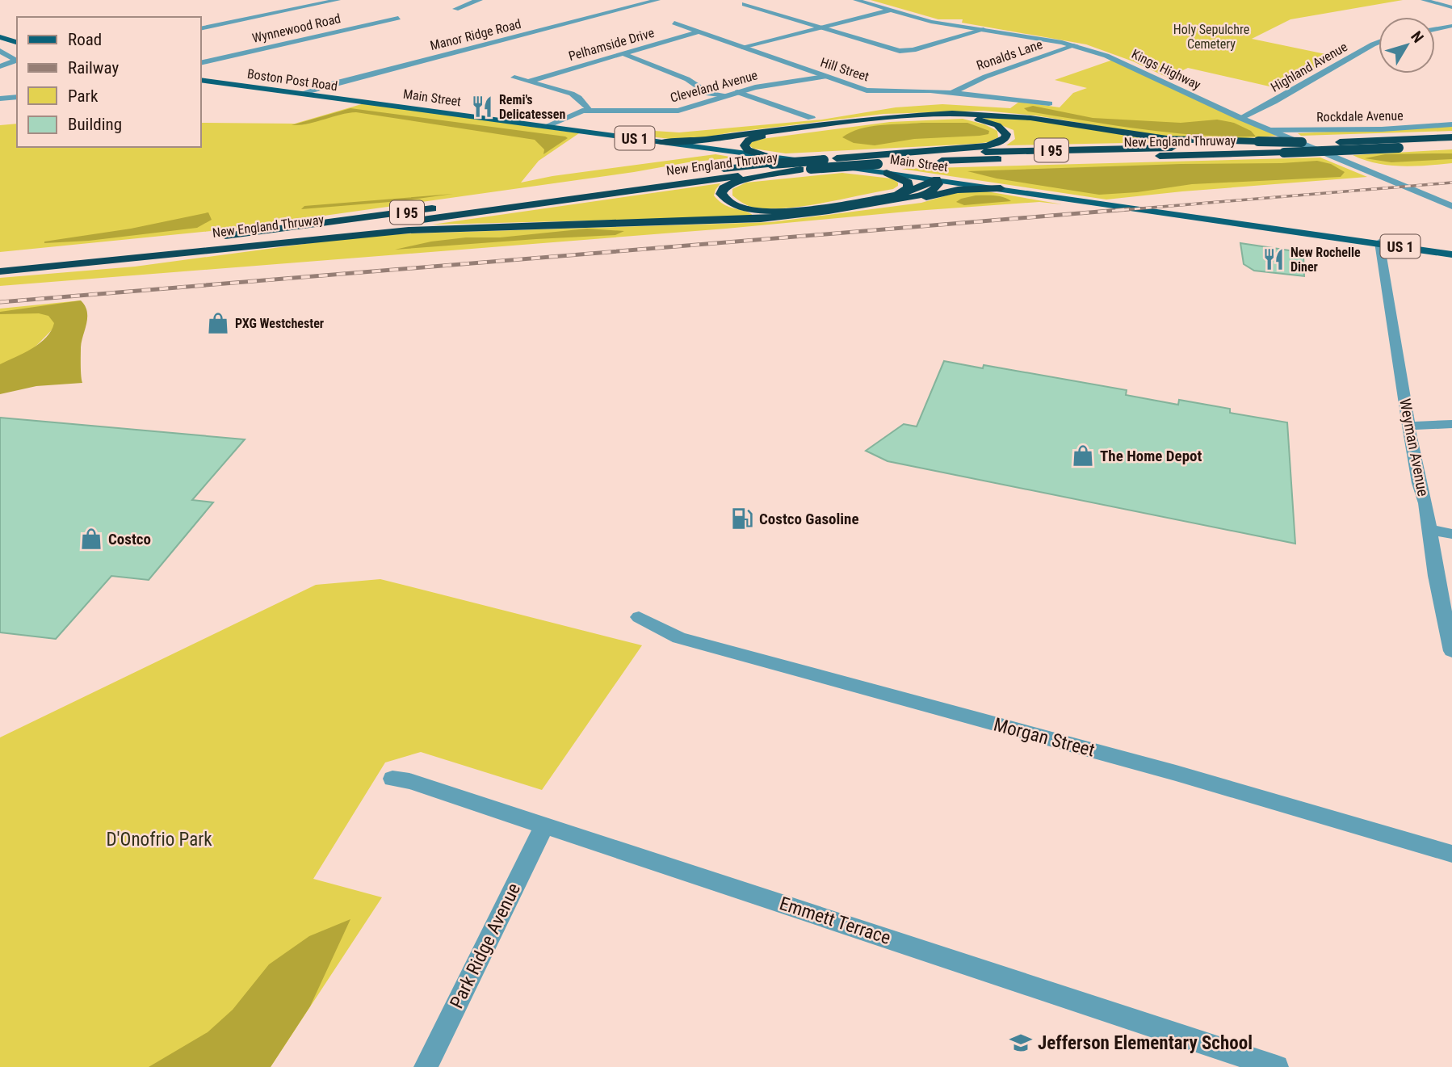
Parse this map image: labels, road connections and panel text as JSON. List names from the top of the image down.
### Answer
{
  "streets": {
    "highway": ["New England Thruway", "I 95"],
    "main road": ["Boston Post Road", "Main Street", "US 1"],
    "street": [
      "Wynnewood Road",
      "Manor Ridge Road",
      "Pelhamside Drive",
      "Ronalds Lane",
      "Highland Avenue",
      "Hill Street",
      "Kings Highway",
      "Cleveland Avenue",
      "Rockdale Avenue",
      "Weyman Avenue",
      "Morgan Street",
      "Emmett Terrace",
      "Park Ridge Avenue"
    ]
  },
  "crossings": [
    ["Manor Ridge Road", "Boston Post Road"],
    ["Pelhamside Drive", "Hill Street"],
    ["Ronalds Lane", "Hill Street"],
    ["Ronalds Lane", "Kings Highway"],
    ["Highland Avenue", "Kings Highway"],
    ["Hill Street", "Cleveland Avenue"],
    ["Kings Highway", "Rockdale Avenue"],
    ["Boston Post Road", "Main Street"],
    ["Cleveland Avenue", "Main Street"],
    ["Main Street", "New England Thruway"],
    ["Main Street", "Weyman Avenue"],
    ["Emmett Terrace", "Park Ridge Avenue"]
  ],
  "parks": ["Holy Sepulchre Cemetery", "D'Onofrio Park"],
  "places": {
    "restaurant": ["Remi's Delicatessen", "New Rochelle Diner"],
    "shop": ["PXG Westchester", "The Home Depot", "Costco"],
    "fuel station": ["Costco Gasoline"],
    "school or university": ["Jefferson Elementary School"]
  },
  "legend": [
    "Road",
    "Railway",
    "Park",
    "Building"
  ],
  "north": "top right"
}
